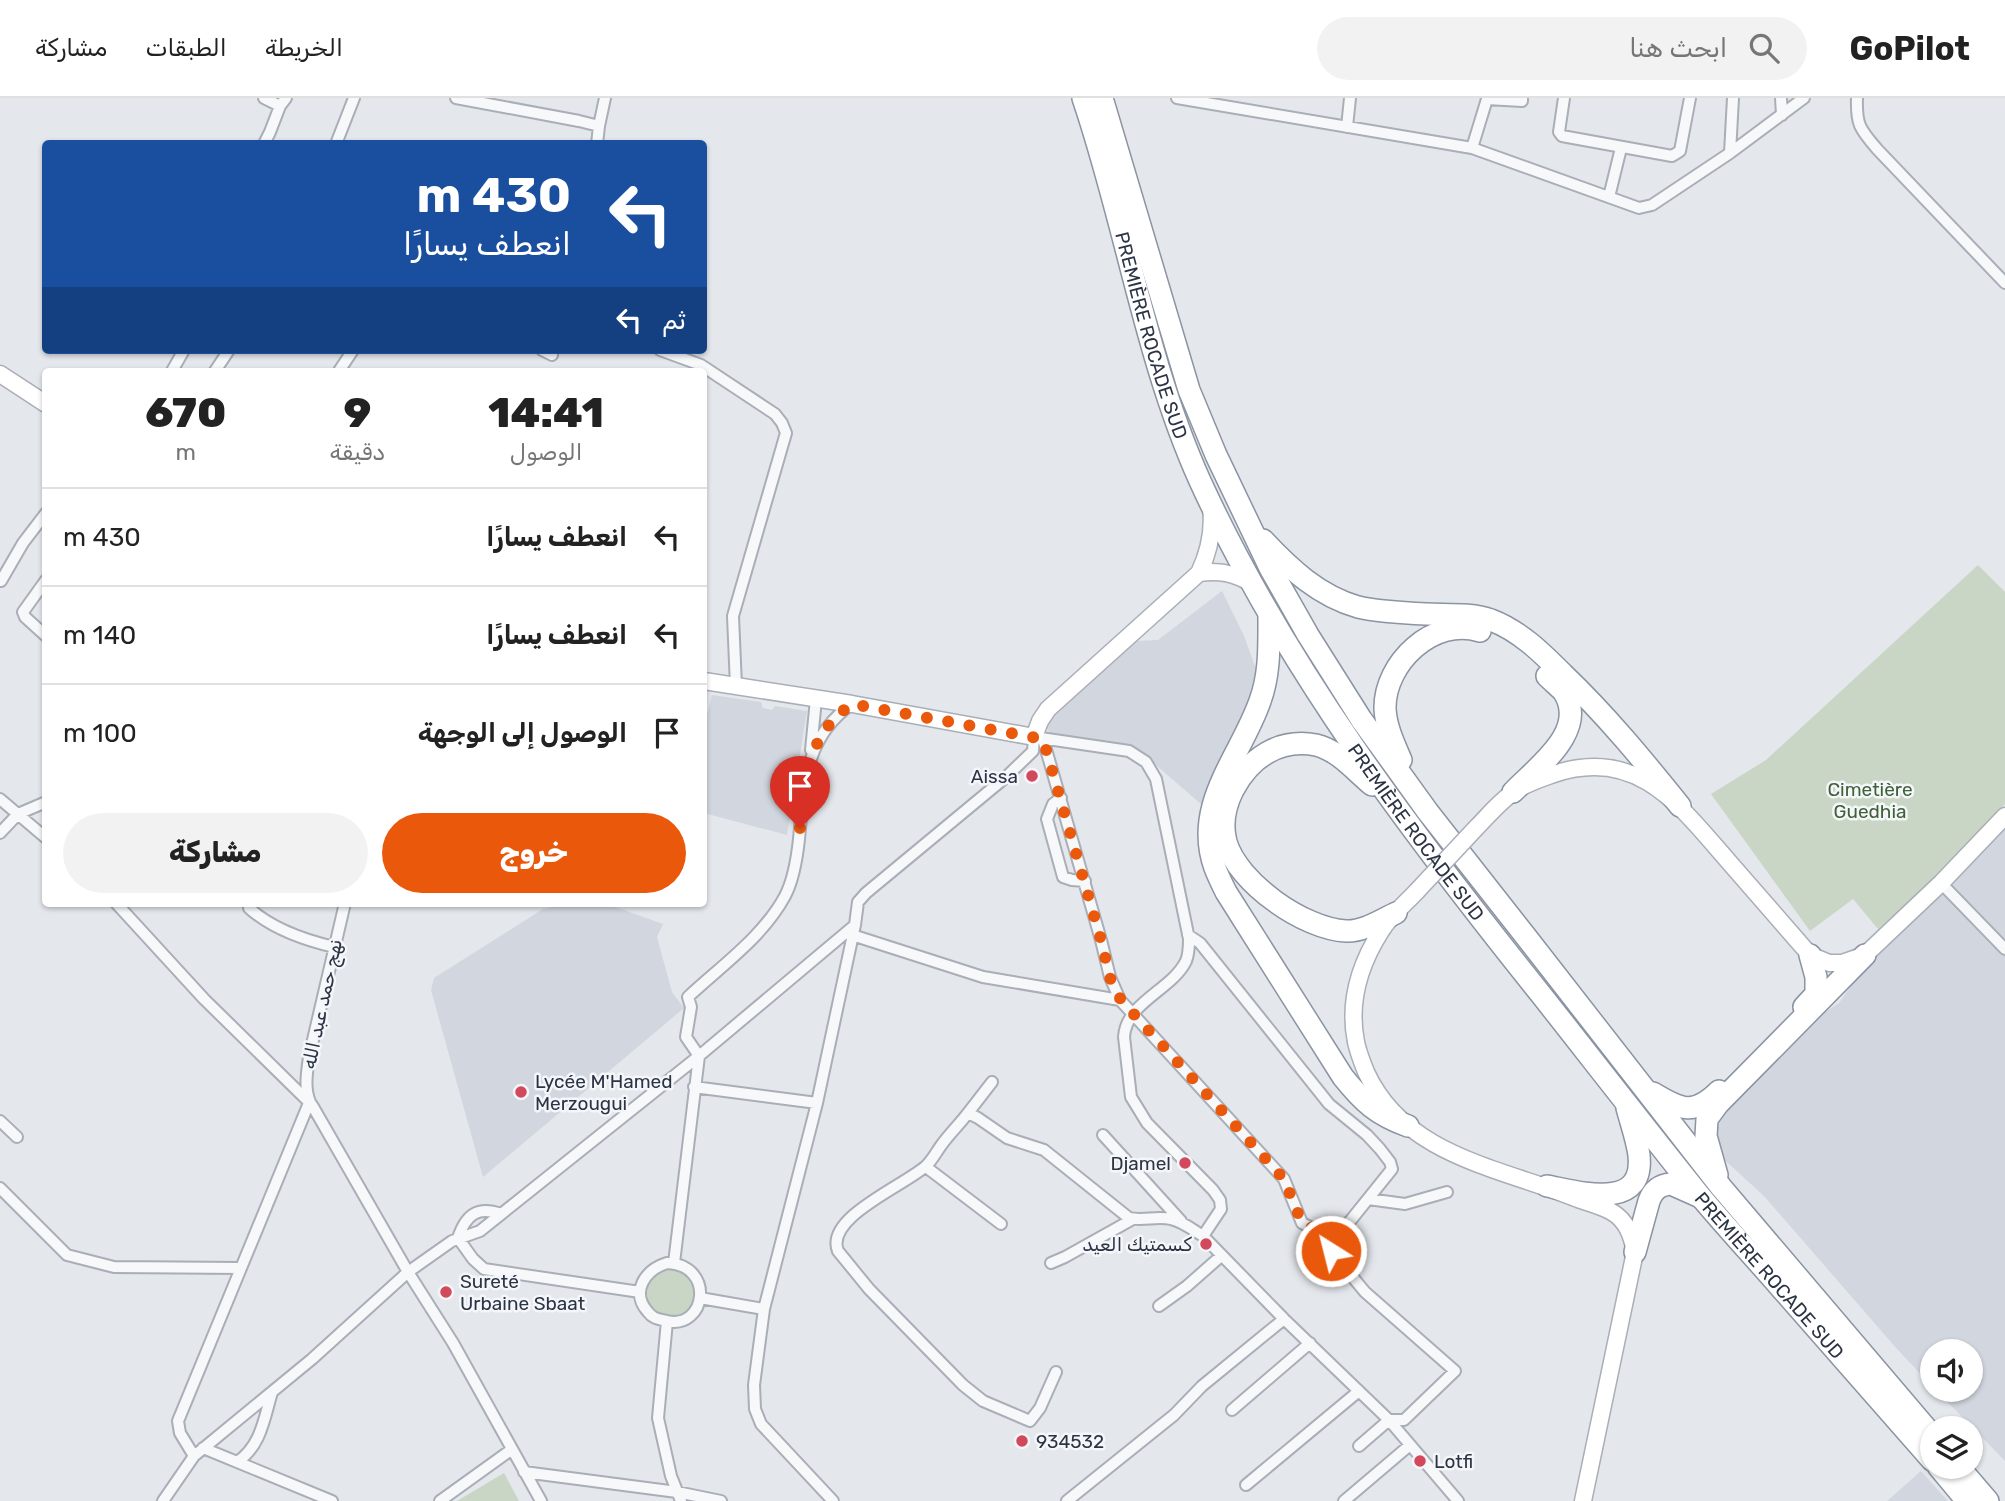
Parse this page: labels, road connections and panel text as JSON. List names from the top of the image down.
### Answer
{
  "streets": {
    "highway": ["PREMIÈRE ROCADE SUD"],
    "street": ["نهج حمد عبد الله"]
  },
  "parks": ["Cimetière Guedhia"],
  "places": [
    "Aissa",
    "Lycée M'Hamed Merzougui",
    "Djamel",
    "كسمتيك العيد",
    "Sureté Urbaine Sbaat",
    "934532",
    "Lotfi"
  ],
  "page": {
    "header": "GoPilot",
    "search": "ابحث هنا",
    "nav": ["الخريطة", "الطبقات", "مشاركة"],
    "turn": ["430 m", "انعطف يسارًا"],
    "then": "ثم",
    "eta": [
      "14:41",
      "الوصول",
      "9",
      "دقيقة",
      "670",
      "m"
    ],
    "list": [
      {
        "name": "انعطف يسارًا",
        "value": "430 m"
      },
      {
        "name": "انعطف يسارًا",
        "value": "140 m"
      },
      {
        "name": "الوصول إلى الوجهة",
        "value": "100 m"
      }
    ],
    "buttons": ["خروج", "مشاركة"]
  }
}
